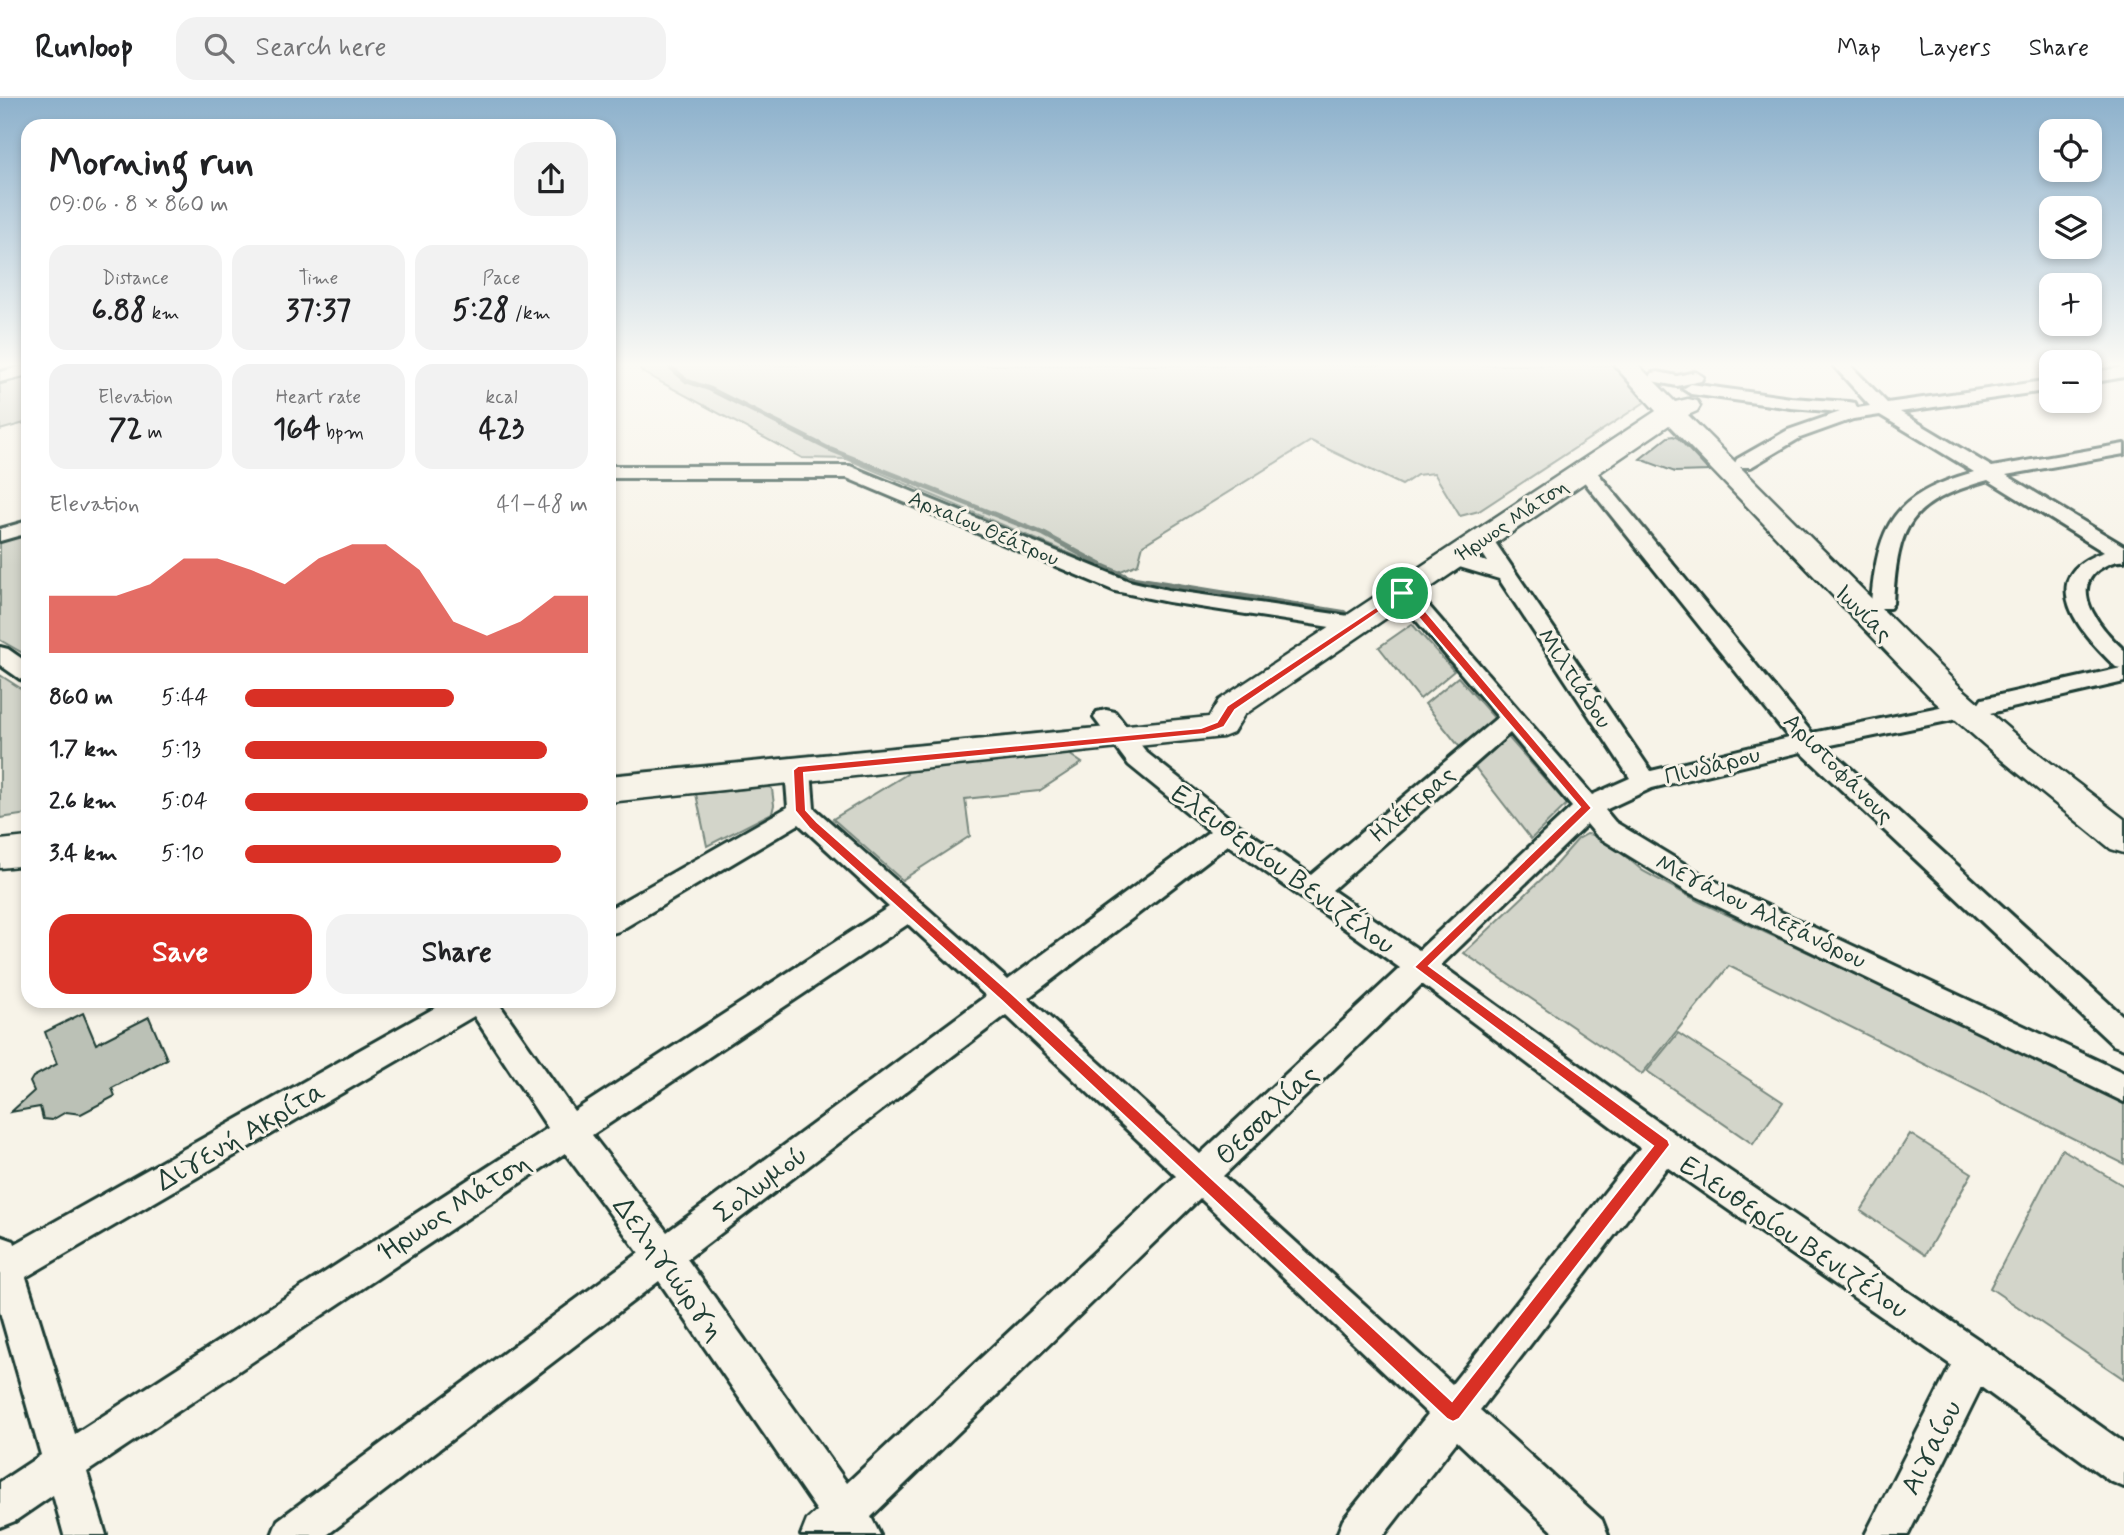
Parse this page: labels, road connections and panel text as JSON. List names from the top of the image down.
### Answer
{
  "streets": {
    "street": [
      "Ήρωος Μάτση",
      "Αρχαίου Θεάτρου",
      "Ιωνίας",
      "Μιλτιάδου",
      "Πινδάρου",
      "Αριστοφάνους",
      "Ηλέκτρας",
      "Ελευθερίου Βενιζέλου",
      "Μεγάλου Αλεξάνδρου",
      "Θεσσαλίας",
      "Διγενή Ακρίτα",
      "Σολωμού",
      "Δεληγιώργη",
      "Αιγαίου"
    ]
  },
  "crossings": [
    ["Ήρωος Μάτση", "Αρχαίου Θεάτρου"],
    ["Ήρωος Μάτση", "Μιλτιάδου"],
    ["Ήρωος Μάτση", "Αριστοφάνους"],
    ["Ήρωος Μάτση", "Ελευθερίου Βενιζέλου"],
    ["Ήρωος Μάτση", "Μεγάλου Αλεξάνδρου"],
    ["Ήρωος Μάτση", "Δεληγιώργη"],
    ["Ιωνίας", "Πινδάρου"],
    ["Μιλτιάδου", "Πινδάρου"],
    ["Πινδάρου", "Αριστοφάνους"],
    ["Πινδάρου", "Μεγάλου Αλεξάνδρου"],
    ["Πινδάρου", "Θεσσαλίας"],
    ["Ηλέκτρας", "Ελευθερίου Βενιζέλου"],
    ["Ηλέκτρας", "Μεγάλου Αλεξάνδρου"],
    ["Ελευθερίου Βενιζέλου", "Θεσσαλίας"],
    ["Ελευθερίου Βενιζέλου", "Σολωμού"],
    ["Ελευθερίου Βενιζέλου", "Αιγαίου"],
    ["Μεγάλου Αλεξάνδρου", "Θεσσαλίας"],
    ["Θεσσαλίας", "Δεληγιώργη"],
    ["Σολωμού", "Δεληγιώργη"]
  ],
  "page": {
    "header": "Runloop",
    "search": "Search here",
    "nav": ["Map", "Layers", "Share"],
    "map_buttons": ["+", "−"],
    "heading": ["Morning run", "09:06 · 8 × 860 m"],
    "stats": [
      ["Distance", "6.88 km"],
      ["Time", "37:37"],
      ["Pace", "5:28 /km"],
      ["Elevation", "72 m"],
      ["Heart rate", "164 bpm"],
      ["kcal", "423"]
    ],
    "chart": ["Elevation", "41–48 m"],
    "list": [
      {
        "name": "860 m",
        "note": "5:44"
      },
      {
        "name": "1.7 km",
        "note": "5:13"
      },
      {
        "name": "2.6 km",
        "note": "5:04"
      },
      {
        "name": "3.4 km",
        "note": "5:10"
      }
    ],
    "buttons": ["Save", "Share"]
  }
}
